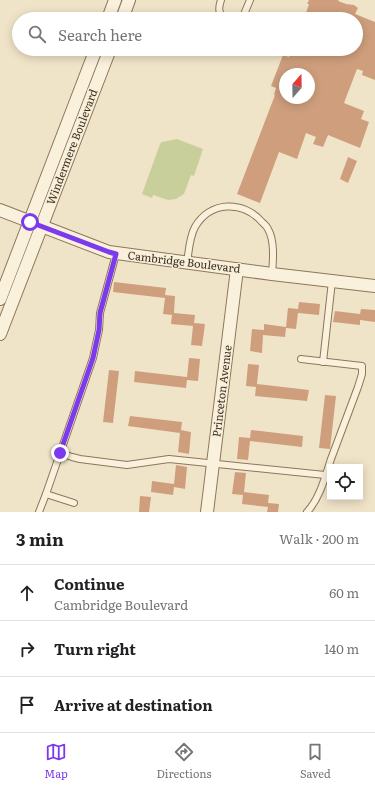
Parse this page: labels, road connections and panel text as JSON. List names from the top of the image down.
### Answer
{
  "streets": {
    "street": ["Windermere Boulevard", "Cambridge Boulevard", "Princeton Avenue"]
  },
  "crossings": [
    ["Windermere Boulevard", "Cambridge Boulevard"],
    ["Cambridge Boulevard", "Princeton Avenue"]
  ],
  "north": "top",
  "page": {
    "search": "Search here",
    "heading": ["3 min", "Walk · 200 m"],
    "list": [
      ["Continue", "Cambridge Boulevard", "60 m"],
      ["Turn right", "140 m"],
      "Arrive at destination"
    ],
    "nav": ["Map", "Directions", "Saved"]
  }
}
